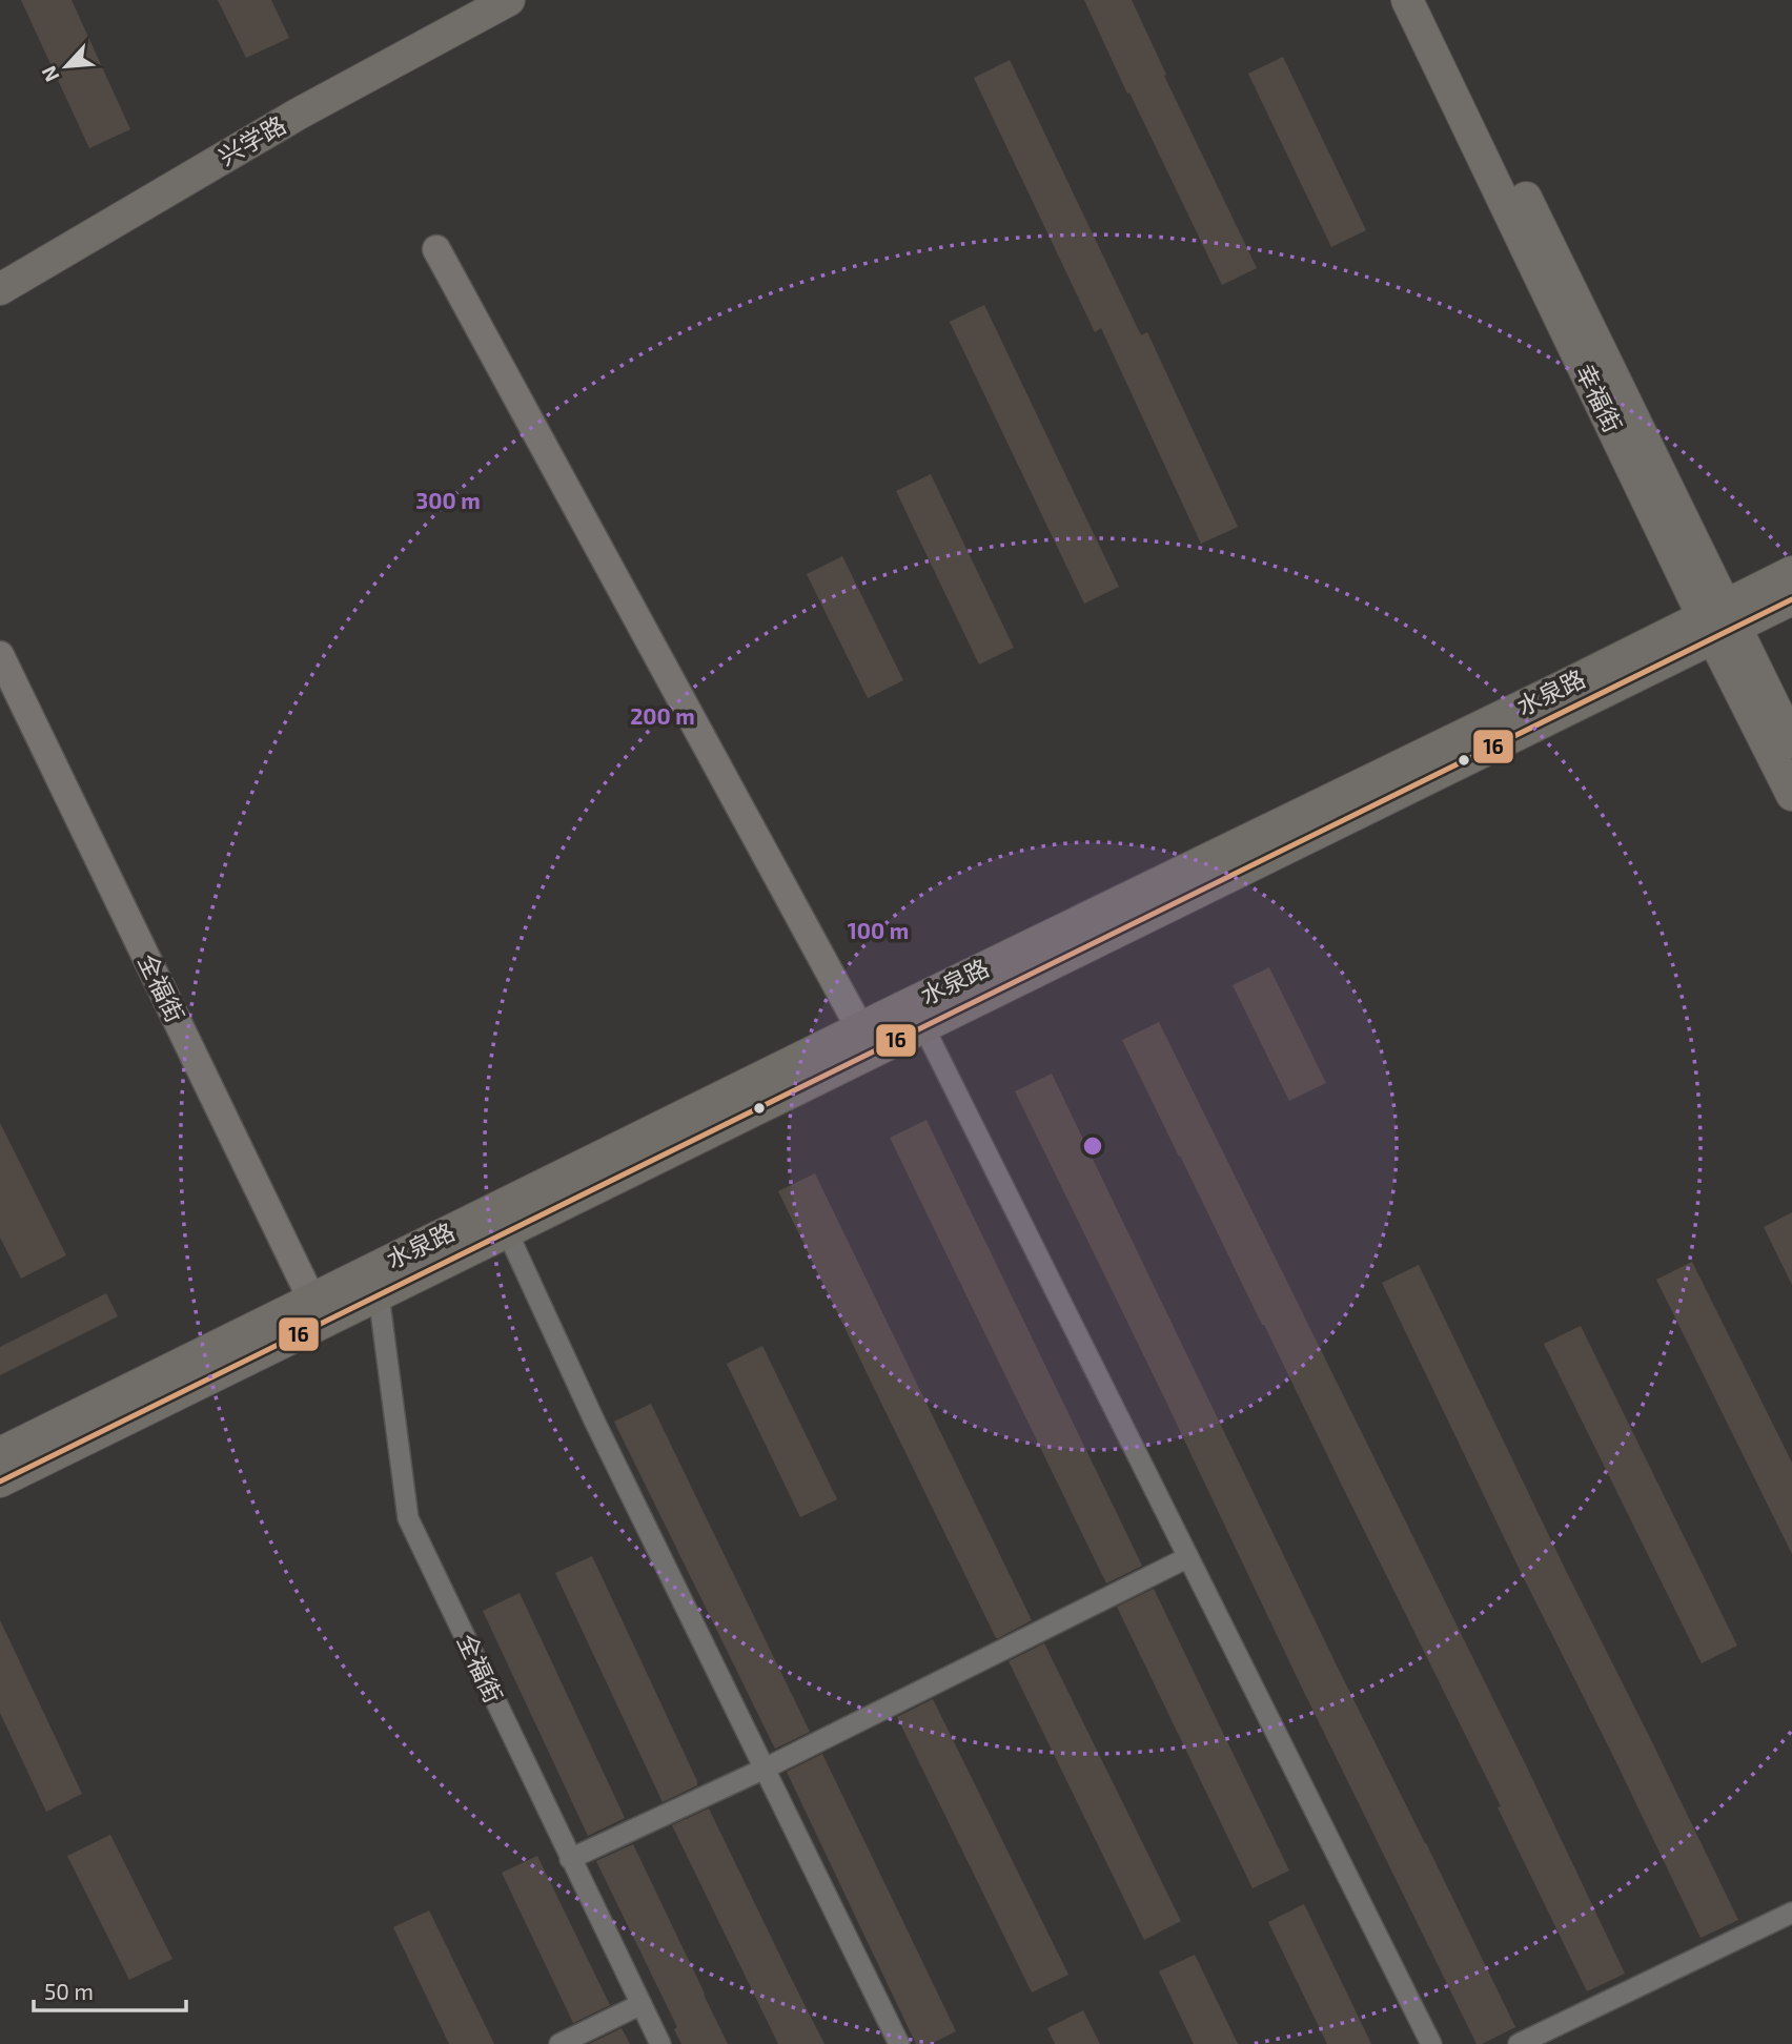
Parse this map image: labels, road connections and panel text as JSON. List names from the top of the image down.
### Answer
{
  "streets": {
    "main road": ["兴学路", "幸福街", "水泉路"],
    "street": ["全福街"]
  },
  "crossings": [
    ["幸福街", "水泉路"],
    ["水泉路", "全福街"]
  ],
  "lines": ["transit line 16"],
  "scale_bar": "50 m",
  "north": "bottom left",
  "rings": ["300 m", "200 m", "100 m"]
}
